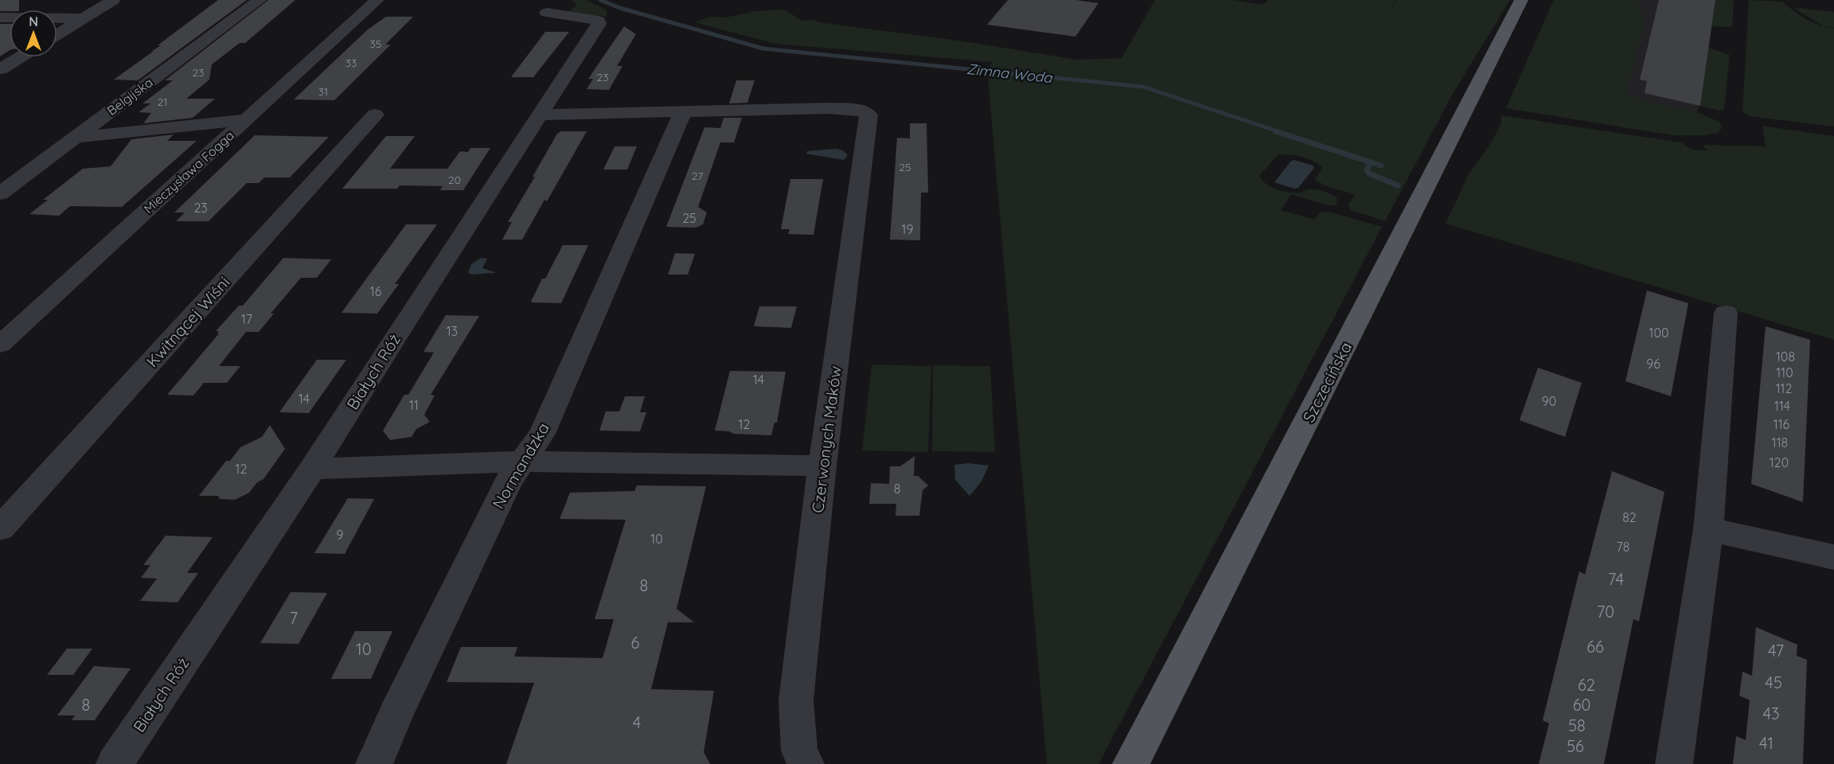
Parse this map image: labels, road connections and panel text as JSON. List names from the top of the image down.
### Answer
{
  "streets": {
    "main road": ["Szczecińska"],
    "street": [
      "Belgijska",
      "Mieczysława Fogga",
      "Kwitnącej Wiśni",
      "Białych Róż",
      "Czerwonych Maków",
      "Normandzka"
    ]
  },
  "crossings": [
    ["Czerwonych Maków", "Normandzka"]
  ],
  "water": ["Zimna Woda"],
  "house_numbers": [
    "35",
    "33",
    "23",
    "23",
    "31",
    "21",
    "25",
    "27",
    "20",
    "23",
    "25",
    "19",
    "16",
    "17",
    "13",
    "100",
    "108",
    "96",
    "110",
    "14",
    "112",
    "14",
    "90",
    "11",
    "114",
    "12",
    "116",
    "118",
    "120",
    "12",
    "8",
    "82",
    "9",
    "10",
    "78",
    "74",
    "8",
    "70",
    "7",
    "6",
    "66",
    "10",
    "47",
    "45",
    "62",
    "8",
    "60",
    "43",
    "4",
    "58",
    "41",
    "56"
  ],
  "north": "top"
}
